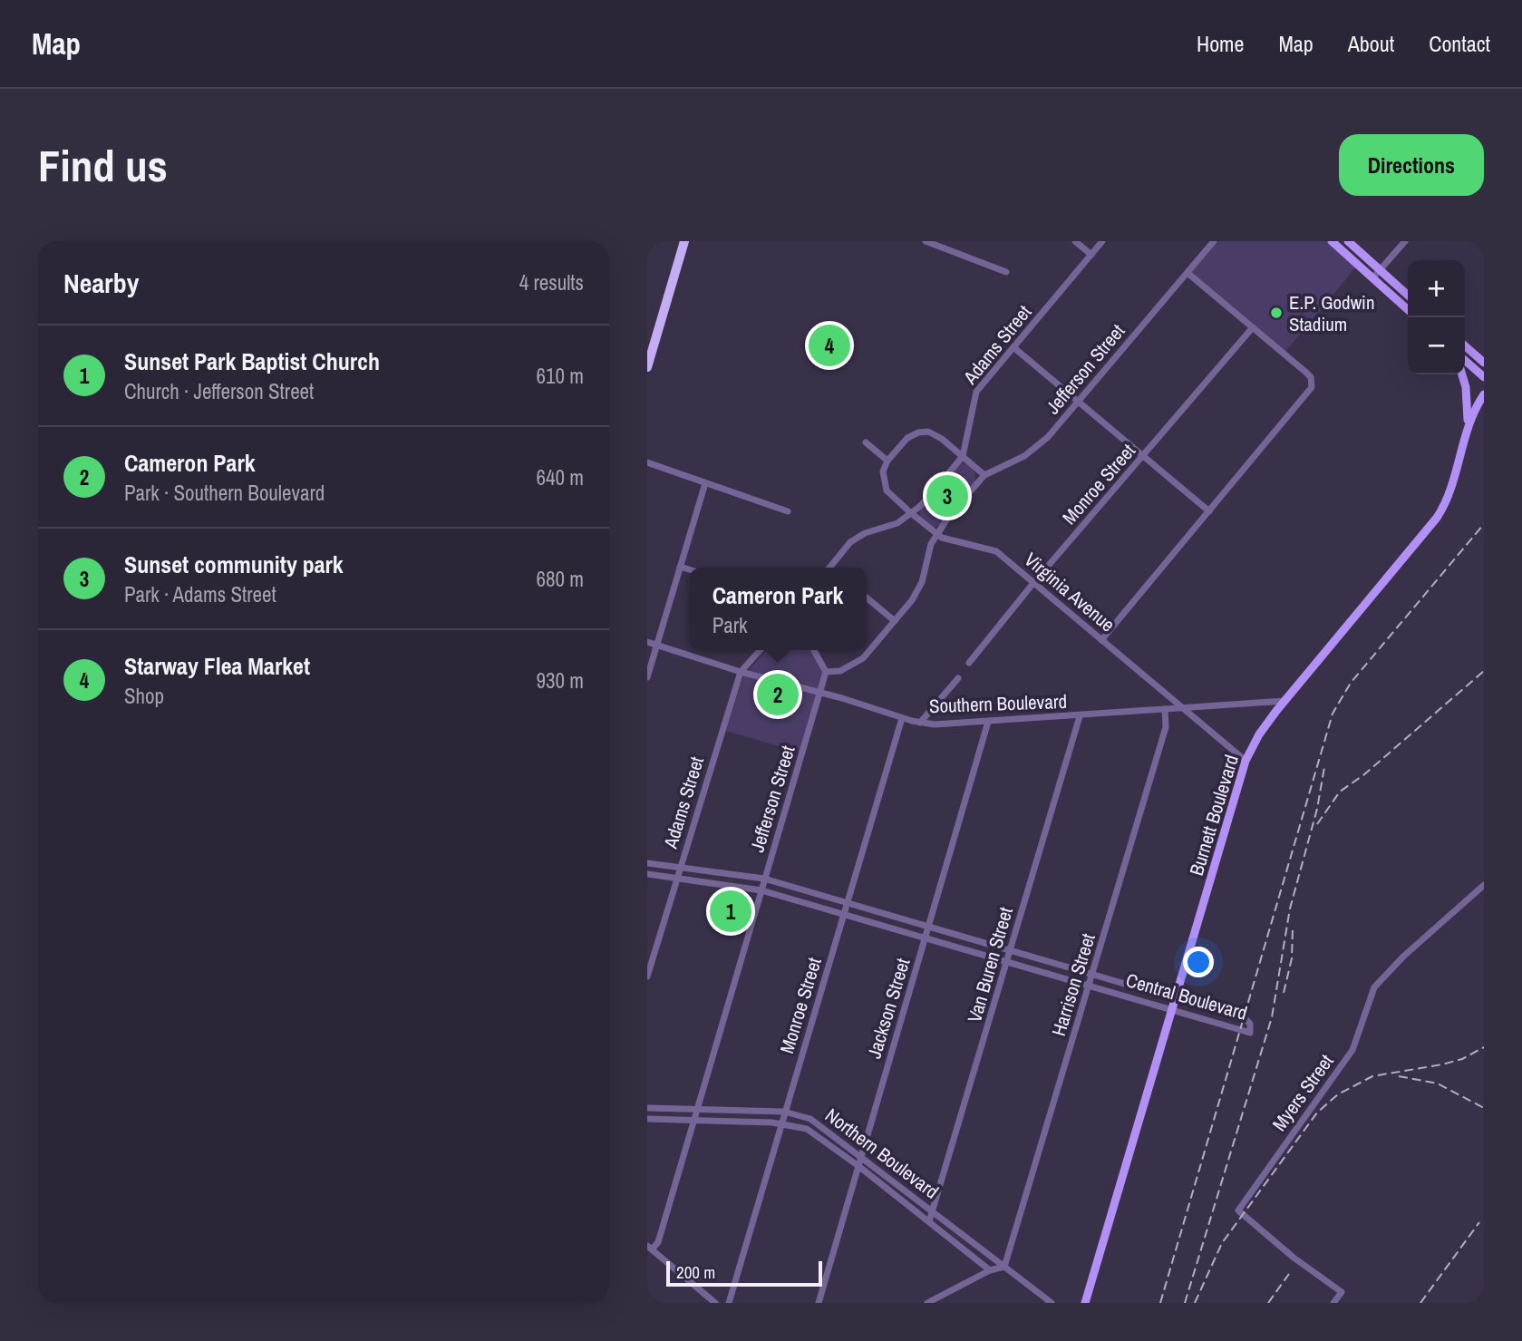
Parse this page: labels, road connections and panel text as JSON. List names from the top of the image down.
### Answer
{
  "streets": {
    "main road": ["Burnett Boulevard"],
    "street": [
      "Adams Street",
      "Jefferson Street",
      "Monroe Street",
      "Virginia Avenue",
      "Southern Boulevard",
      "Van Buren Street",
      "Harrison Street",
      "Central Boulevard",
      "Jackson Street",
      "Myers Street",
      "Northern Boulevard"
    ]
  },
  "crossings": [
    ["Adams Street", "Southern Boulevard"],
    ["Adams Street", "Central Boulevard"],
    ["Jefferson Street", "Virginia Avenue"],
    ["Jefferson Street", "Southern Boulevard"],
    ["Jefferson Street", "Central Boulevard"],
    ["Jefferson Street", "Northern Boulevard"],
    ["Monroe Street", "Virginia Avenue"],
    ["Monroe Street", "Southern Boulevard"],
    ["Monroe Street", "Central Boulevard"],
    ["Monroe Street", "Northern Boulevard"],
    ["Virginia Avenue", "Southern Boulevard"],
    ["Virginia Avenue", "Burnett Boulevard"],
    ["Southern Boulevard", "Burnett Boulevard"],
    ["Southern Boulevard", "Van Buren Street"],
    ["Southern Boulevard", "Harrison Street"],
    ["Southern Boulevard", "Jackson Street"],
    ["Burnett Boulevard", "Central Boulevard"],
    ["Van Buren Street", "Central Boulevard"],
    ["Van Buren Street", "Northern Boulevard"],
    ["Harrison Street", "Central Boulevard"],
    ["Harrison Street", "Northern Boulevard"],
    ["Central Boulevard", "Jackson Street"],
    ["Jackson Street", "Northern Boulevard"]
  ],
  "places": ["E.P. Godwin Stadium"],
  "scale_bar": "200 m",
  "page": {
    "header": "Map",
    "nav": [
      "Home",
      "Map",
      "About",
      "Contact"
    ],
    "buttons": "Directions",
    "title": "Find us",
    "heading": ["Nearby", "4 results"],
    "map_buttons": ["+", "−"],
    "pins": [
      "4",
      "3",
      "2",
      "1"
    ],
    "list": [
      {
        "mark": "1",
        "name": "Sunset Park Baptist Church",
        "note": "Church · Jefferson Street",
        "value": "610 m"
      },
      {
        "mark": "2",
        "name": "Cameron Park",
        "note": "Park · Southern Boulevard",
        "value": "640 m"
      },
      {
        "mark": "3",
        "name": "Sunset community park",
        "note": "Park · Adams Street",
        "value": "680 m"
      },
      {
        "mark": "4",
        "name": "Starway Flea Market",
        "note": "Shop",
        "value": "930 m"
      }
    ],
    "popup": ["Cameron Park", "Park"],
    "scale": "200 m"
  }
}
